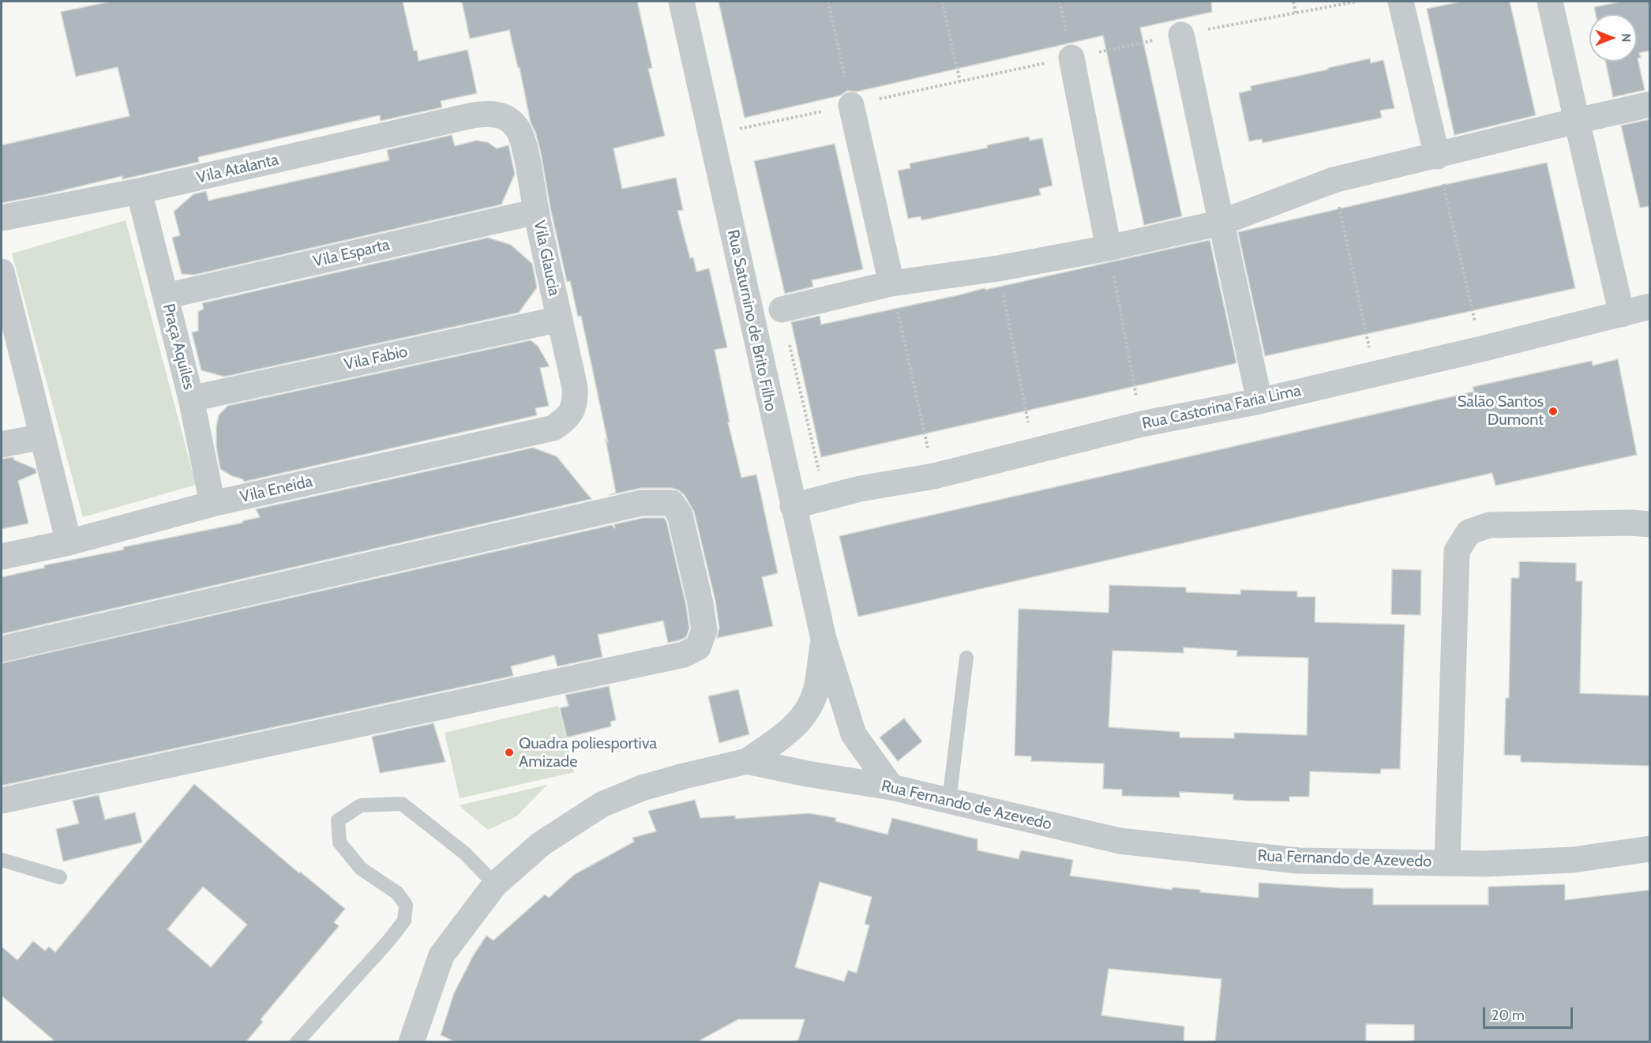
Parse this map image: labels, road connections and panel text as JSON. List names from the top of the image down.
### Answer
{
  "streets": {
    "street": [
      "Vila Atalanta",
      "Vila Esparta",
      "Vila Glaucia",
      "Rua Saturnino de Brito Filho",
      "Praça Aquiles",
      "Vila Fabio",
      "Rua Castorina Faria Lima",
      "Vila Eneida",
      "Rua Fernando de Azevedo"
    ]
  },
  "crossings": [
    ["Vila Atalanta", "Vila Glaucia"],
    ["Vila Atalanta", "Praça Aquiles"],
    ["Vila Esparta", "Vila Glaucia"],
    ["Vila Esparta", "Praça Aquiles"],
    ["Vila Glaucia", "Vila Fabio"],
    ["Vila Glaucia", "Vila Eneida"],
    ["Rua Saturnino de Brito Filho", "Rua Castorina Faria Lima"],
    ["Rua Saturnino de Brito Filho", "Rua Fernando de Azevedo"],
    ["Praça Aquiles", "Vila Fabio"],
    ["Praça Aquiles", "Vila Eneida"]
  ],
  "places": ["Salão Santos Dumont", "Quadra poliesportiva Amizade"],
  "scale_bar": "20 m",
  "north": "right"
}
